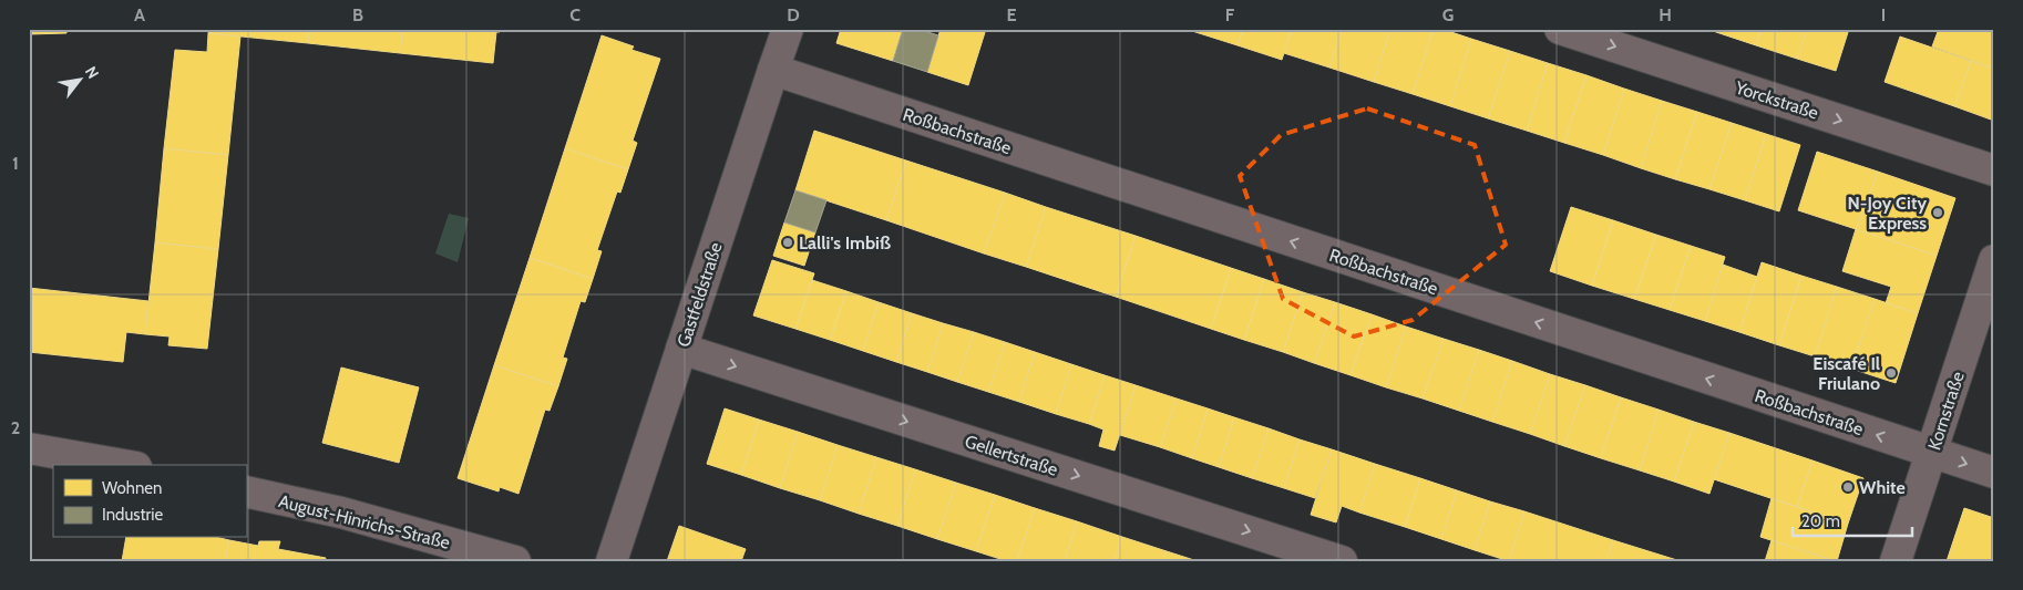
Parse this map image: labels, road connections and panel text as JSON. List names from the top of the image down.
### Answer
{
  "streets": {
    "street": [
      "Yorckstraße",
      "Roßbachstraße",
      "Gastfeldstraße",
      "Kornstraße",
      "Gellertstraße",
      "August-Hinrichs-Straße"
    ]
  },
  "crossings": [
    ["Roßbachstraße", "Gastfeldstraße"],
    ["Roßbachstraße", "Kornstraße"],
    ["Gastfeldstraße", "Gellertstraße"]
  ],
  "one_way": ["Yorckstraße", "Roßbachstraße", "Gellertstraße"],
  "places": [
    "N-Joy City Express",
    "Lalli's Imbiß",
    "Eiscafé Il Friulano",
    "White"
  ],
  "legend": ["Wohnen", "Industrie"],
  "scale_bar": "20 m",
  "north": "top right",
  "grid": {
    "columns": [
      "A",
      "B",
      "C",
      "D",
      "E",
      "F",
      "G",
      "H",
      "I"
    ],
    "rows": ["1", "2"]
  }
}
